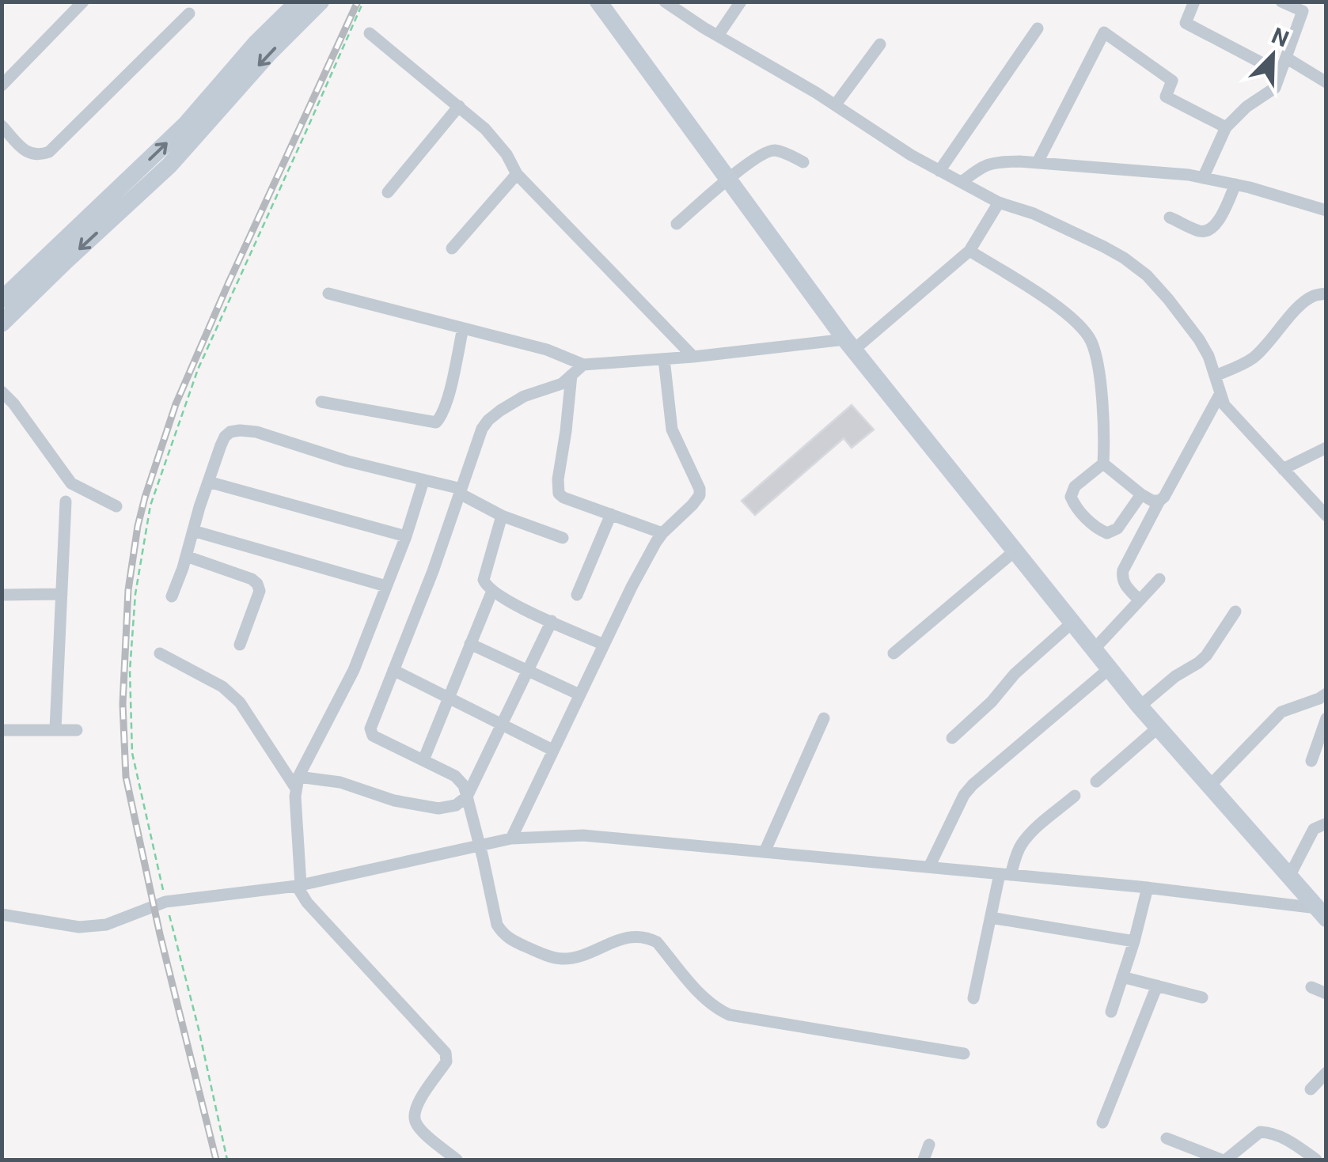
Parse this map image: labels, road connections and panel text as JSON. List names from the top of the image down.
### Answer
{
  "north": "top right"
}
